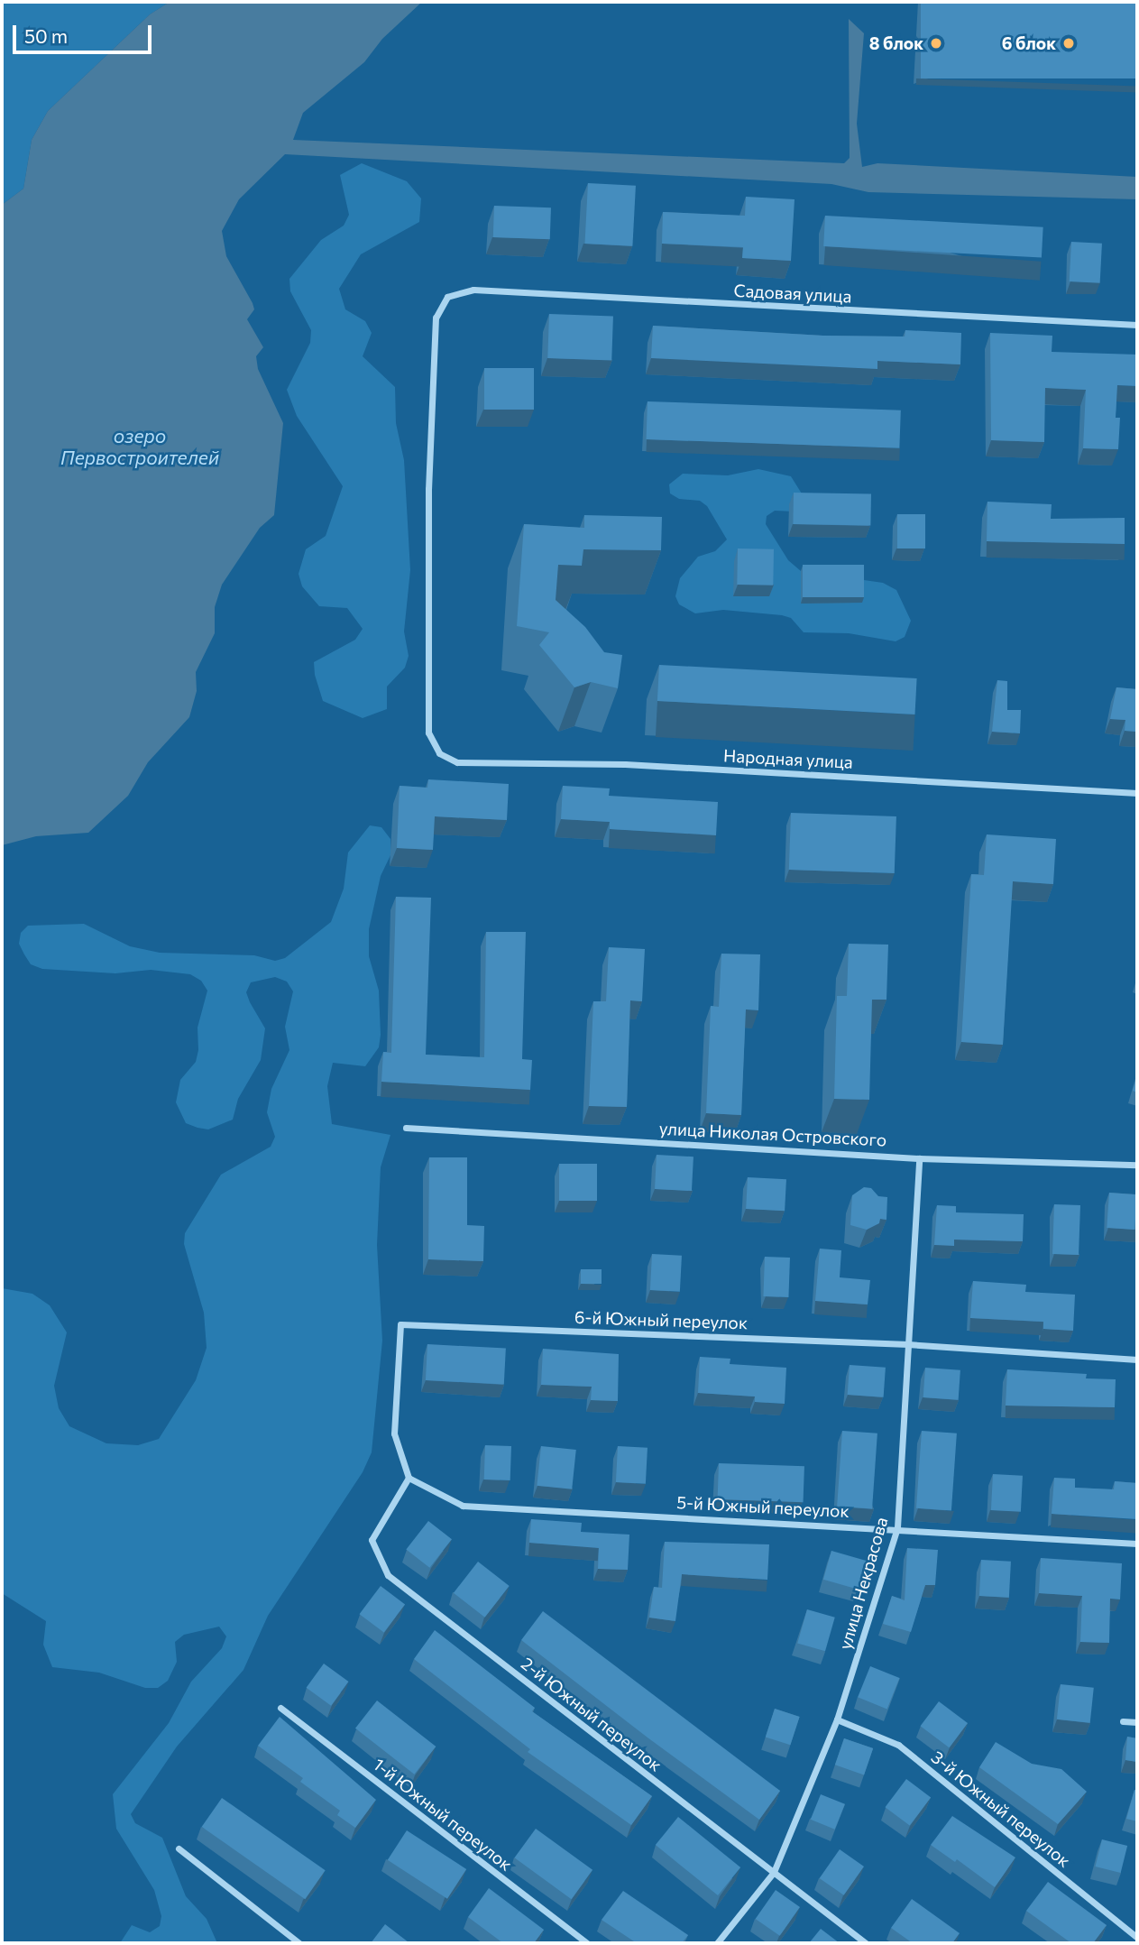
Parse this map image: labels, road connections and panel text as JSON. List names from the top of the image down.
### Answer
{
  "streets": {
    "street": [
      "Садовая улица",
      "Народная улица",
      "улица Николая Островского",
      "6-й Южный переулок",
      "5-й Южный переулок",
      "улица Некрасова",
      "2-й Южный переулок",
      "3-й Южный переулок",
      "1-й Южный переулок"
    ]
  },
  "crossings": [
    ["Садовая улица", "Народная улица"],
    ["улица Николая Островского", "улица Некрасова"],
    ["6-й Южный переулок", "5-й Южный переулок"],
    ["6-й Южный переулок", "улица Некрасова"],
    ["6-й Южный переулок", "2-й Южный переулок"],
    ["5-й Южный переулок", "улица Некрасова"],
    ["5-й Южный переулок", "2-й Южный переулок"],
    ["улица Некрасова", "2-й Южный переулок"],
    ["улица Некрасова", "3-й Южный переулок"]
  ],
  "water": ["озеро Первостроителей"],
  "places": ["8 блок", "6 блок"],
  "scale_bar": "50 m"
}
